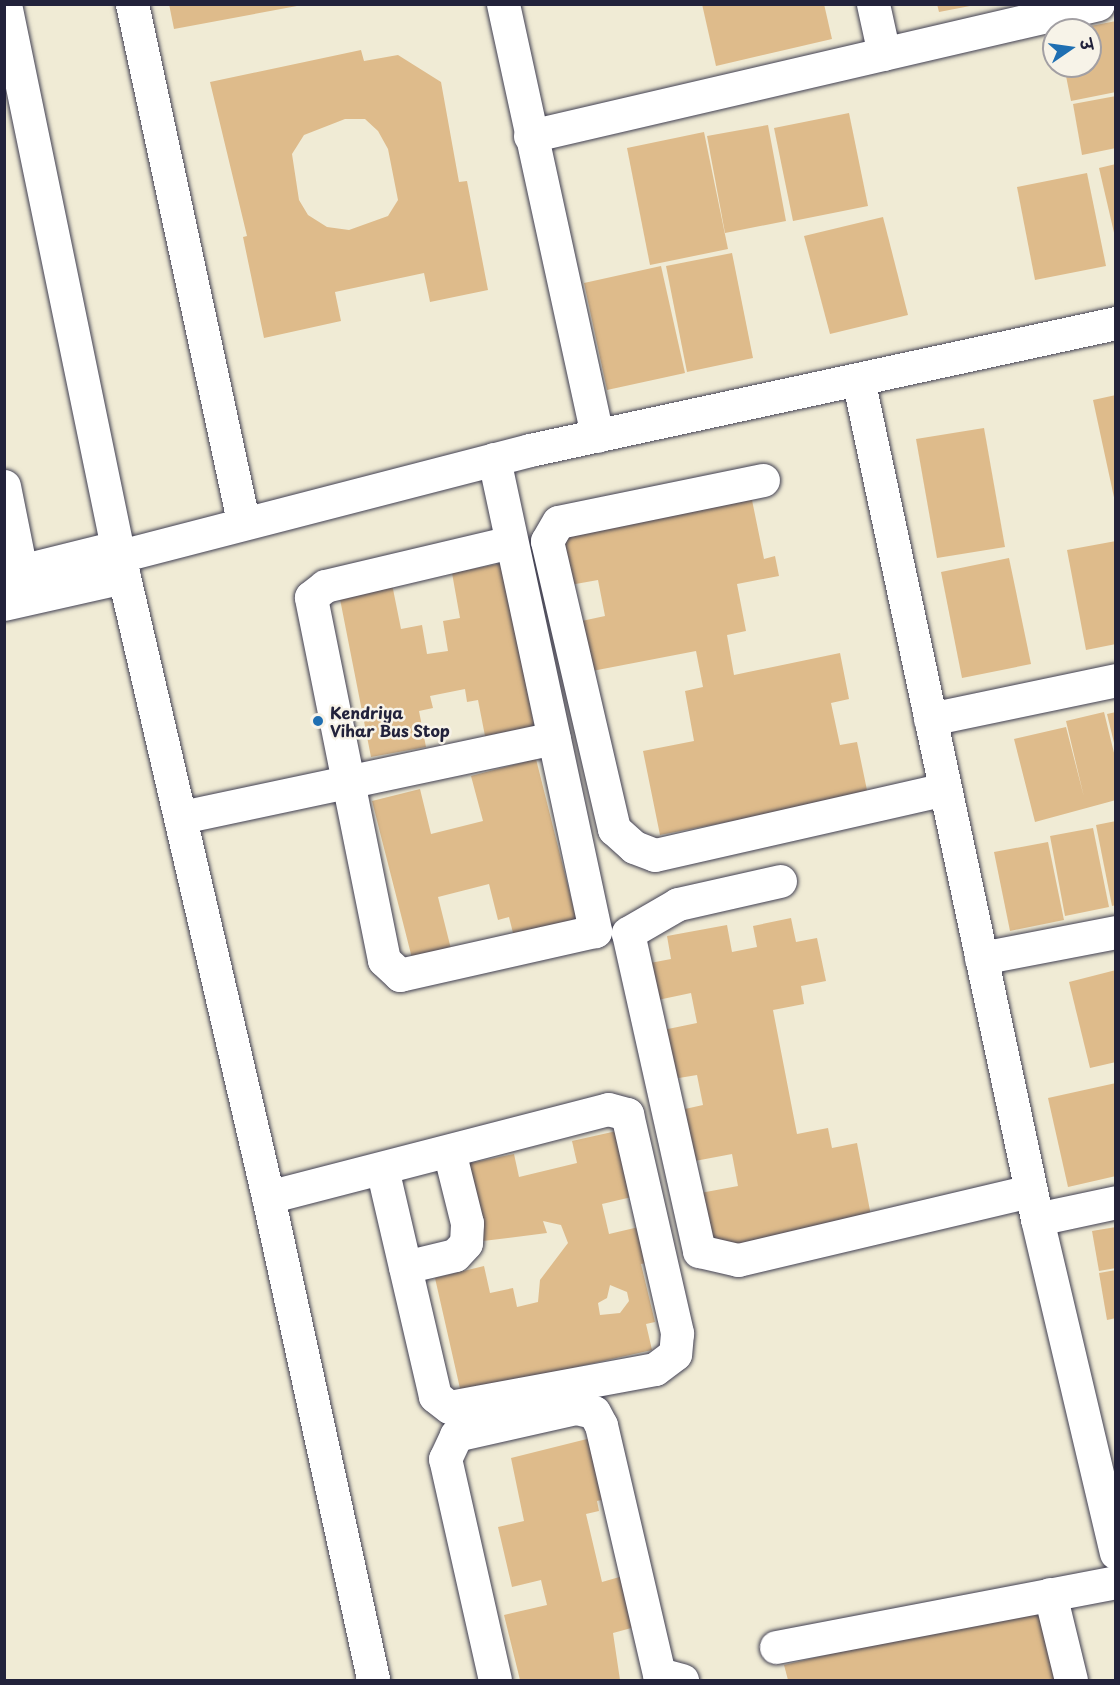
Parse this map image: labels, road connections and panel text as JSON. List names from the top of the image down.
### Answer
{
  "places": ["Kendriya Vihar Bus Stop"],
  "north": "right"
}
